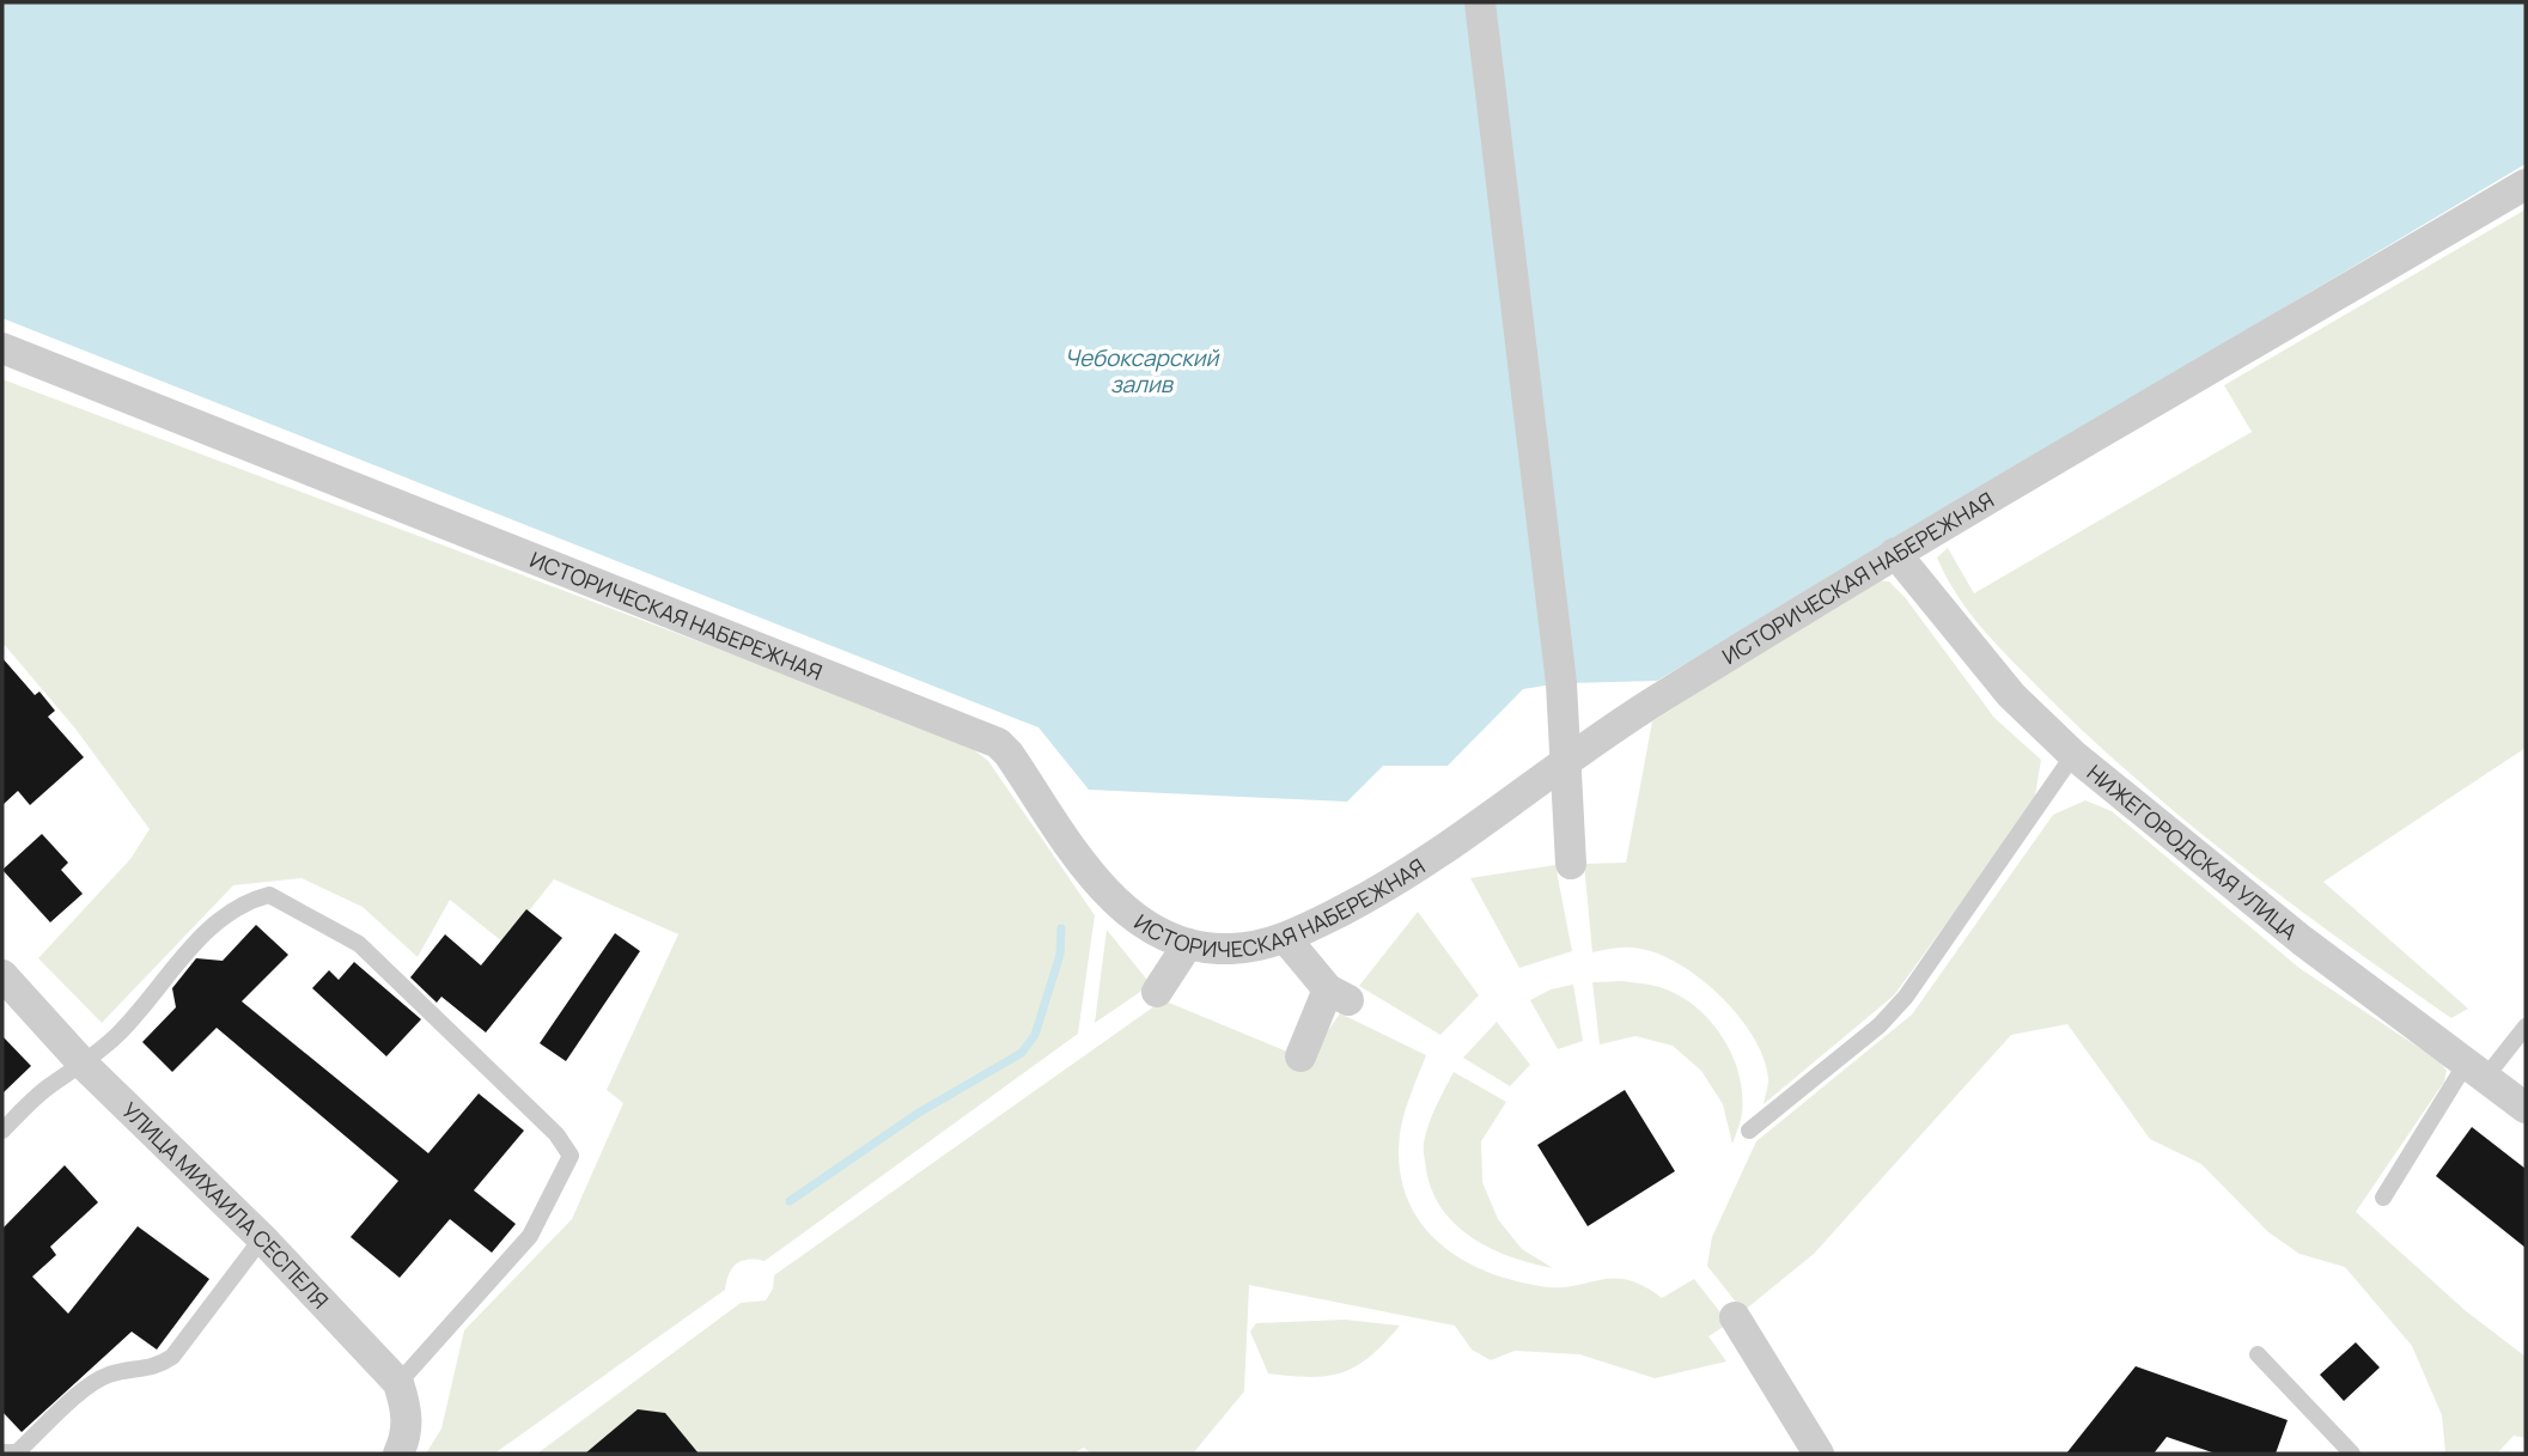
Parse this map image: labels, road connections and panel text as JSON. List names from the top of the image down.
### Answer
{
  "streets": {
    "street": ["ИСТОРИЧЕСКАЯ НАБЕРЕЖНАЯ", "НИЖЕГОРОДСКАЯ УЛИЦА", "УЛИЦА МИХАИЛА СЕСПЕЛЯ"]
  },
  "crossings": [
    ["ИСТОРИЧЕСКАЯ НАБЕРЕЖНАЯ", "НИЖЕГОРОДСКАЯ УЛИЦА"]
  ],
  "water": ["Чебоксарский залив"]
}
